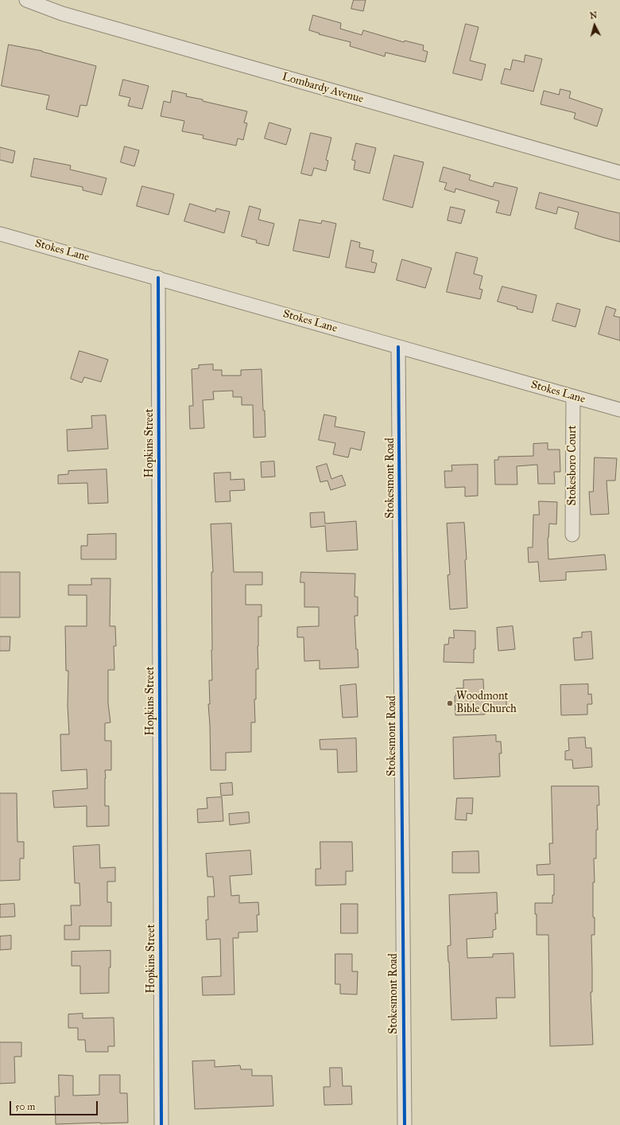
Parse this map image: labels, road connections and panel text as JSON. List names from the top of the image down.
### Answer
{
  "streets": {
    "street": [
      "Lombardy Avenue",
      "Stokes Lane",
      "Hopkins Street",
      "Stokesboro Court",
      "Stokesmont Road"
    ]
  },
  "crossings": [
    ["Stokes Lane", "Hopkins Street"],
    ["Stokes Lane", "Stokesboro Court"],
    ["Stokes Lane", "Stokesmont Road"]
  ],
  "places": ["Woodmont Bible Church"],
  "scale_bar": "50 m",
  "north": "top"
}
